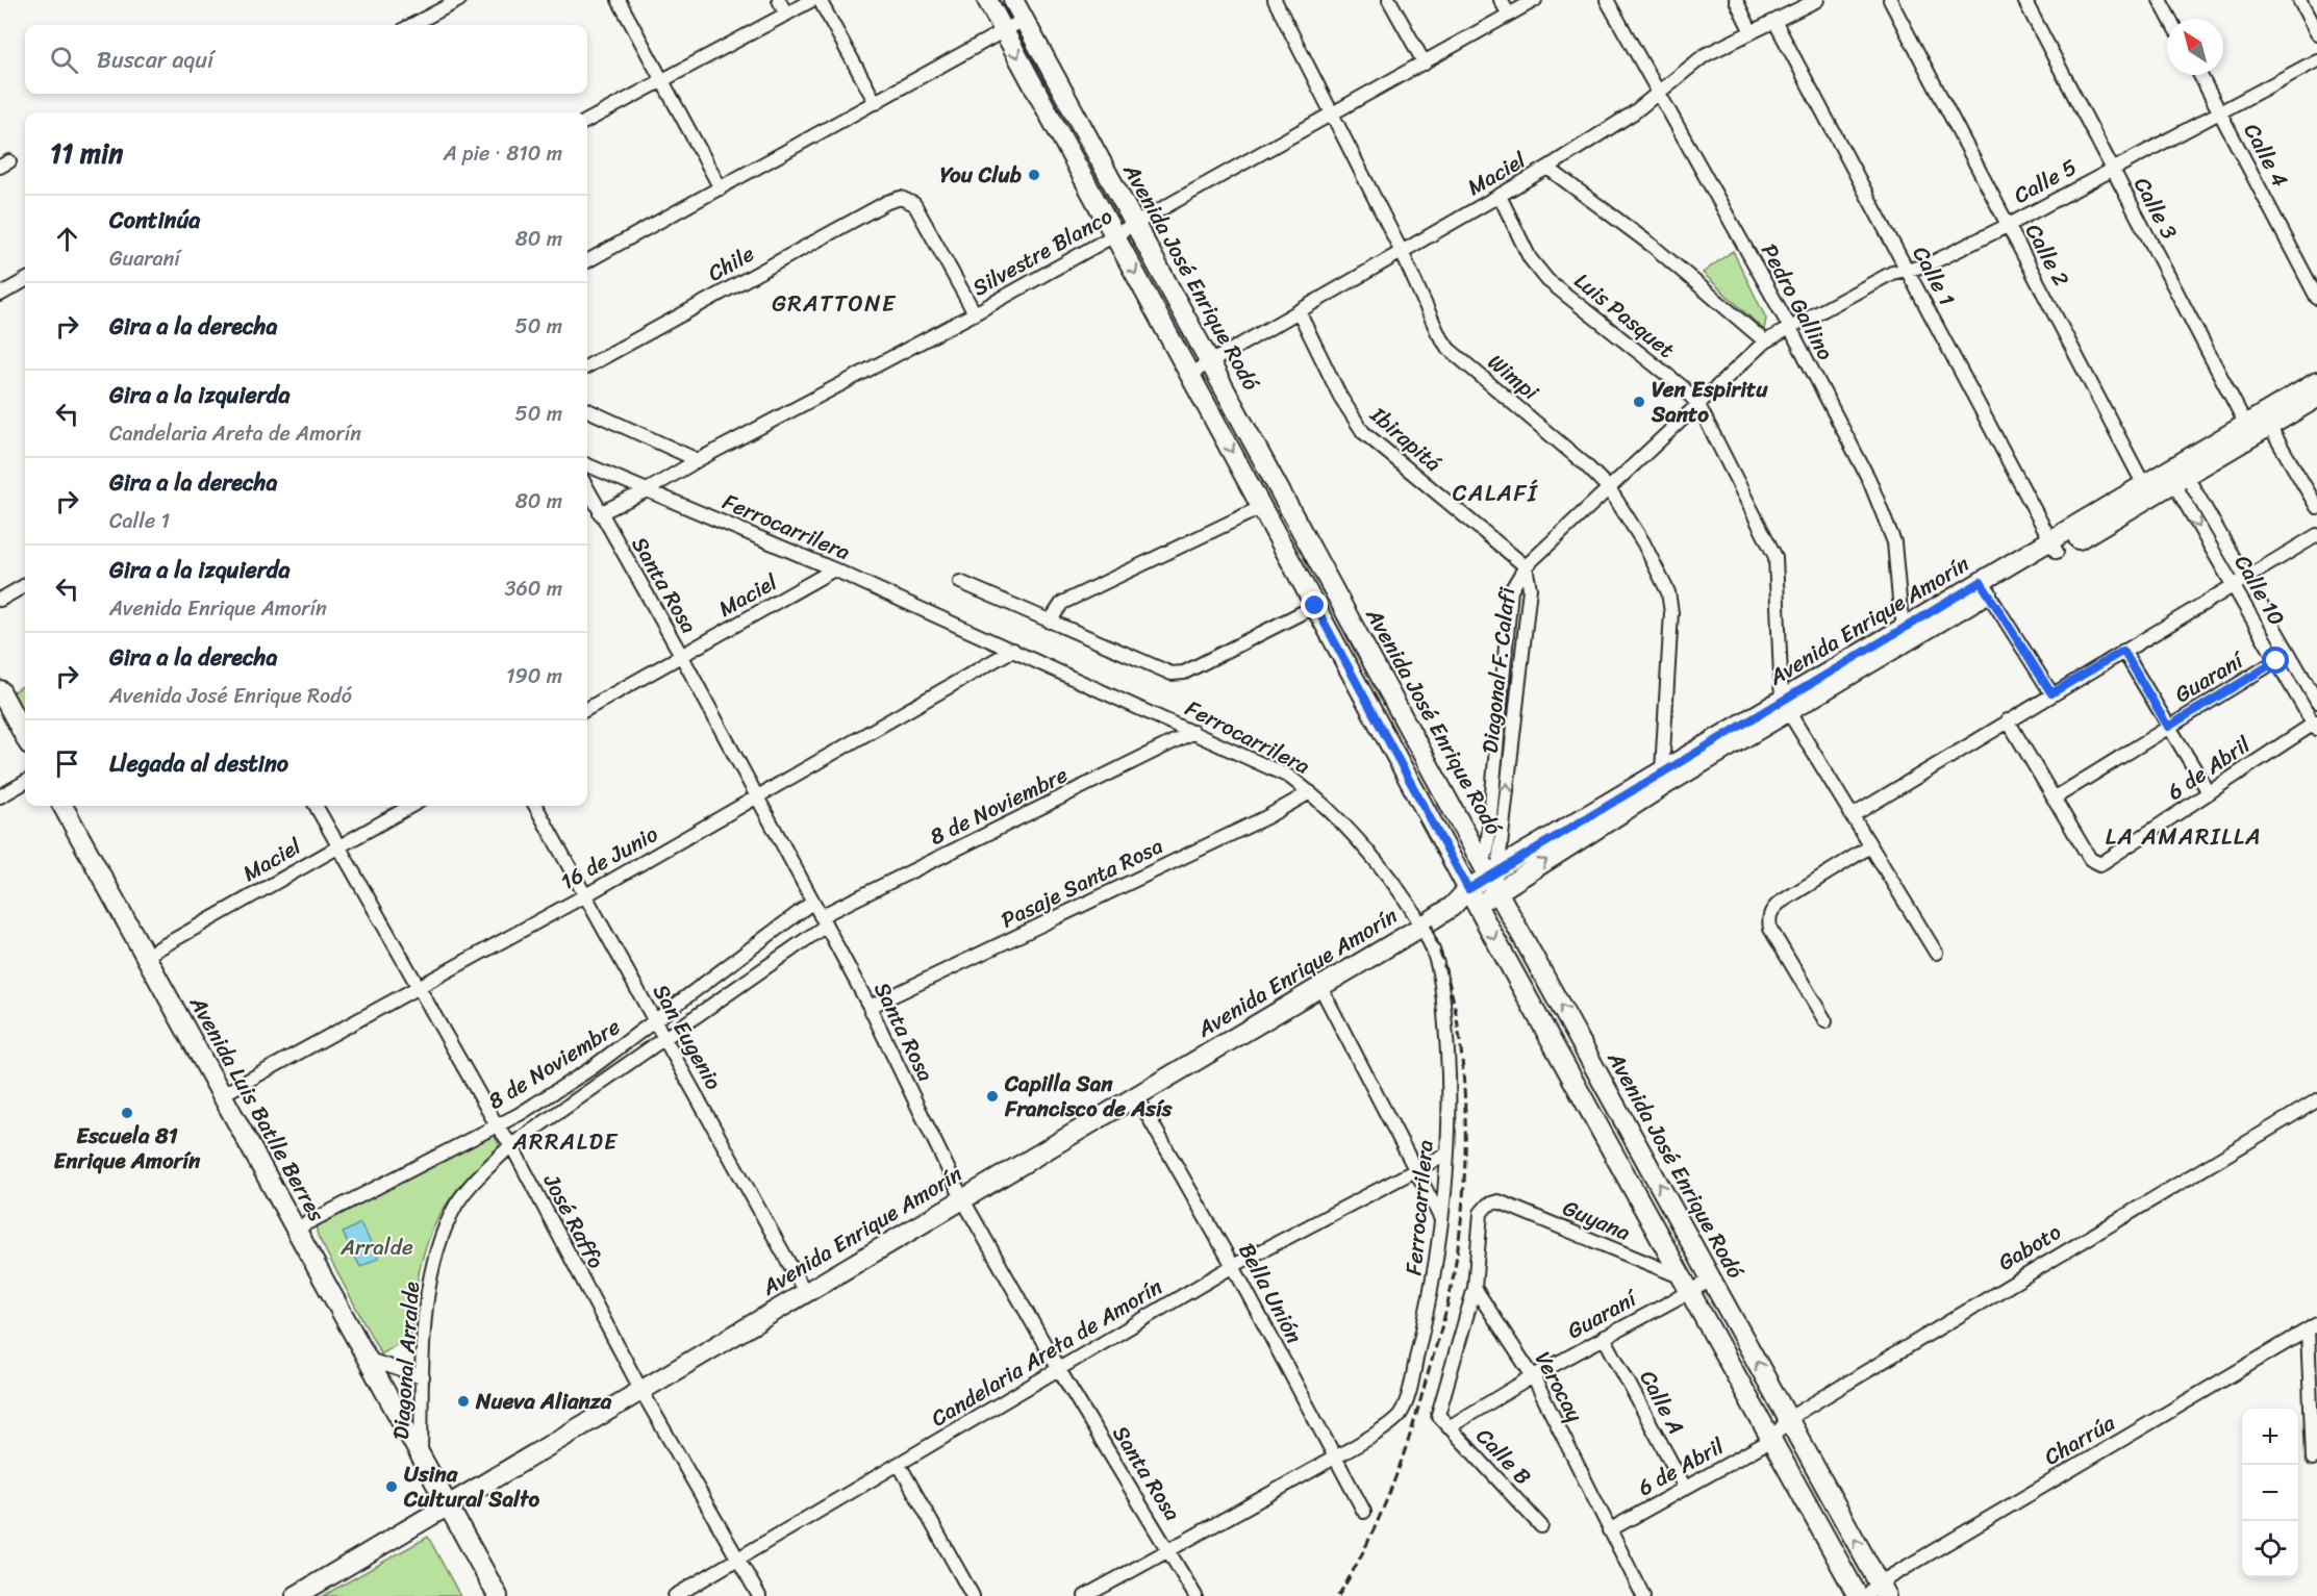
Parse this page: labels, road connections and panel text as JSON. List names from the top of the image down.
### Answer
{
  "streets": {
    "street": [
      "Calle 4",
      "Maciel",
      "Calle 5",
      "Calle 3",
      "Silvestre Blanco",
      "Calle 2",
      "Chile",
      "Calle 1",
      "Avenida José Enrique Rodó",
      "Pedro Gallino",
      "Luis Pasquet",
      "Wimpi",
      "Ibirapitá",
      "Ferrocarrilera",
      "Santa Rosa",
      "Calle 10",
      "Avenida Enrique Amorín",
      "Diagonal F. Calafi",
      "Guaraní",
      "6 de Abril",
      "8 de Noviembre",
      "16 de Junio",
      "Pasaje Santa Rosa",
      "San Eugenio",
      "Avenida Luis Batlle Berres",
      "Guyana",
      "José Raffo",
      "Gaboto",
      "Bella Unión",
      "Candelaria Areta de Amorín",
      "Diagonal Arralde",
      "Verocay",
      "Calle A",
      "Charrúa",
      "Calle B"
    ]
  },
  "crossings": [
    ["Calle 4", "Calle 5"],
    ["Maciel", "Calle 1"],
    ["Maciel", "Avenida José Enrique Rodó"],
    ["Maciel", "Pedro Gallino"],
    ["Maciel", "Luis Pasquet"],
    ["Maciel", "Wimpi"],
    ["Maciel", "Ibirapitá"],
    ["Maciel", "Ferrocarrilera"],
    ["Maciel", "Santa Rosa"],
    ["Maciel", "Avenida Luis Batlle Berres"],
    ["Maciel", "José Raffo"],
    ["Calle 5", "Calle 3"],
    ["Calle 5", "Calle 2"],
    ["Calle 5", "Calle 1"],
    ["Calle 5", "Pedro Gallino"],
    ["Calle 5", "Diagonal F. Calafi"],
    ["Calle 3", "Avenida Enrique Amorín"],
    ["Silvestre Blanco", "Chile"],
    ["Silvestre Blanco", "Avenida José Enrique Rodó"],
    ["Silvestre Blanco", "Wimpi"],
    ["Silvestre Blanco", "Ferrocarrilera"],
    ["Silvestre Blanco", "Santa Rosa"],
    ["Calle 2", "Avenida Enrique Amorín"],
    ["Calle 1", "Avenida Enrique Amorín"],
    ["Avenida José Enrique Rodó", "Avenida Enrique Amorín"],
    ["Avenida José Enrique Rodó", "Diagonal F. Calafi"],
    ["Avenida José Enrique Rodó", "Guaraní"],
    ["Avenida José Enrique Rodó", "6 de Abril"],
    ["Avenida José Enrique Rodó", "Guyana"],
    ["Avenida José Enrique Rodó", "Gaboto"],
    ["Avenida José Enrique Rodó", "Charrúa"],
    ["Pedro Gallino", "Avenida Enrique Amorín"],
    ["Pedro Gallino", "Diagonal F. Calafi"],
    ["Luis Pasquet", "Avenida Enrique Amorín"],
    ["Luis Pasquet", "Diagonal F. Calafi"],
    ["Wimpi", "Avenida Enrique Amorín"],
    ["Wimpi", "Diagonal F. Calafi"],
    ["Ibirapitá", "Diagonal F. Calafi"],
    ["Ferrocarrilera", "Avenida Enrique Amorín"],
    ["Ferrocarrilera", "8 de Noviembre"],
    ["Ferrocarrilera", "16 de Junio"],
    ["Ferrocarrilera", "Pasaje Santa Rosa"],
    ["Ferrocarrilera", "Bella Unión"],
    ["Ferrocarrilera", "Candelaria Areta de Amorín"],
    ["Santa Rosa", "Avenida Enrique Amorín"],
    ["Santa Rosa", "8 de Noviembre"],
    ["Santa Rosa", "16 de Junio"],
    ["Santa Rosa", "Pasaje Santa Rosa"],
    ["Santa Rosa", "Candelaria Areta de Amorín"],
    ["Calle 10", "Avenida Enrique Amorín"],
    ["Calle 10", "Guaraní"],
    ["Calle 10", "6 de Abril"],
    ["Avenida Enrique Amorín", "Diagonal F. Calafi"],
    ["Avenida Enrique Amorín", "San Eugenio"],
    ["Avenida Enrique Amorín", "Avenida Luis Batlle Berres"],
    ["Avenida Enrique Amorín", "José Raffo"],
    ["Avenida Enrique Amorín", "Bella Unión"],
    ["Guaraní", "6 de Abril"],
    ["Guaraní", "Guyana"],
    ["Guaraní", "Verocay"],
    ["Guaraní", "Calle A"],
    ["Guaraní", "Calle B"],
    ["6 de Abril", "Gaboto"],
    ["6 de Abril", "Verocay"],
    ["6 de Abril", "Calle A"],
    ["8 de Noviembre", "San Eugenio"],
    ["8 de Noviembre", "Avenida Luis Batlle Berres"],
    ["8 de Noviembre", "José Raffo"],
    ["8 de Noviembre", "Diagonal Arralde"],
    ["16 de Junio", "San Eugenio"],
    ["16 de Junio", "Avenida Luis Batlle Berres"],
    ["16 de Junio", "José Raffo"],
    ["Avenida Luis Batlle Berres", "Diagonal Arralde"],
    ["Guyana", "Verocay"],
    ["Guyana", "Calle B"],
    ["José Raffo", "Candelaria Areta de Amorín"],
    ["José Raffo", "Diagonal Arralde"],
    ["Bella Unión", "Candelaria Areta de Amorín"],
    ["Verocay", "Calle B"]
  ],
  "districts": [
    "GRATTONE",
    "CALAFÍ",
    "LA AMARILLA",
    "ARRALDE"
  ],
  "parks": ["Arralde"],
  "places": [
    "You Club",
    "Ven Espiritu Santo",
    "Capilla San Francisco de Asís",
    "Escuela 81 Enrique Amorín",
    "Nueva Alianza",
    "Usina Cultural Salto"
  ],
  "north": "top left",
  "page": {
    "search": "Buscar aquí",
    "heading": ["11 min", "A pie · 810 m"],
    "list": [
      ["Continúa", "Guaraní", "80 m"],
      ["Gira a la derecha", "50 m"],
      ["Gira a la izquierda", "Candelaria Areta de Amorín", "50 m"],
      ["Gira a la derecha", "Calle 1", "80 m"],
      ["Gira a la izquierda", "Avenida Enrique Amorín", "360 m"],
      ["Gira a la derecha", "Avenida José Enrique Rodó", "190 m"],
      "Llegada al destino"
    ],
    "map_buttons": ["+", "−"]
  }
}
